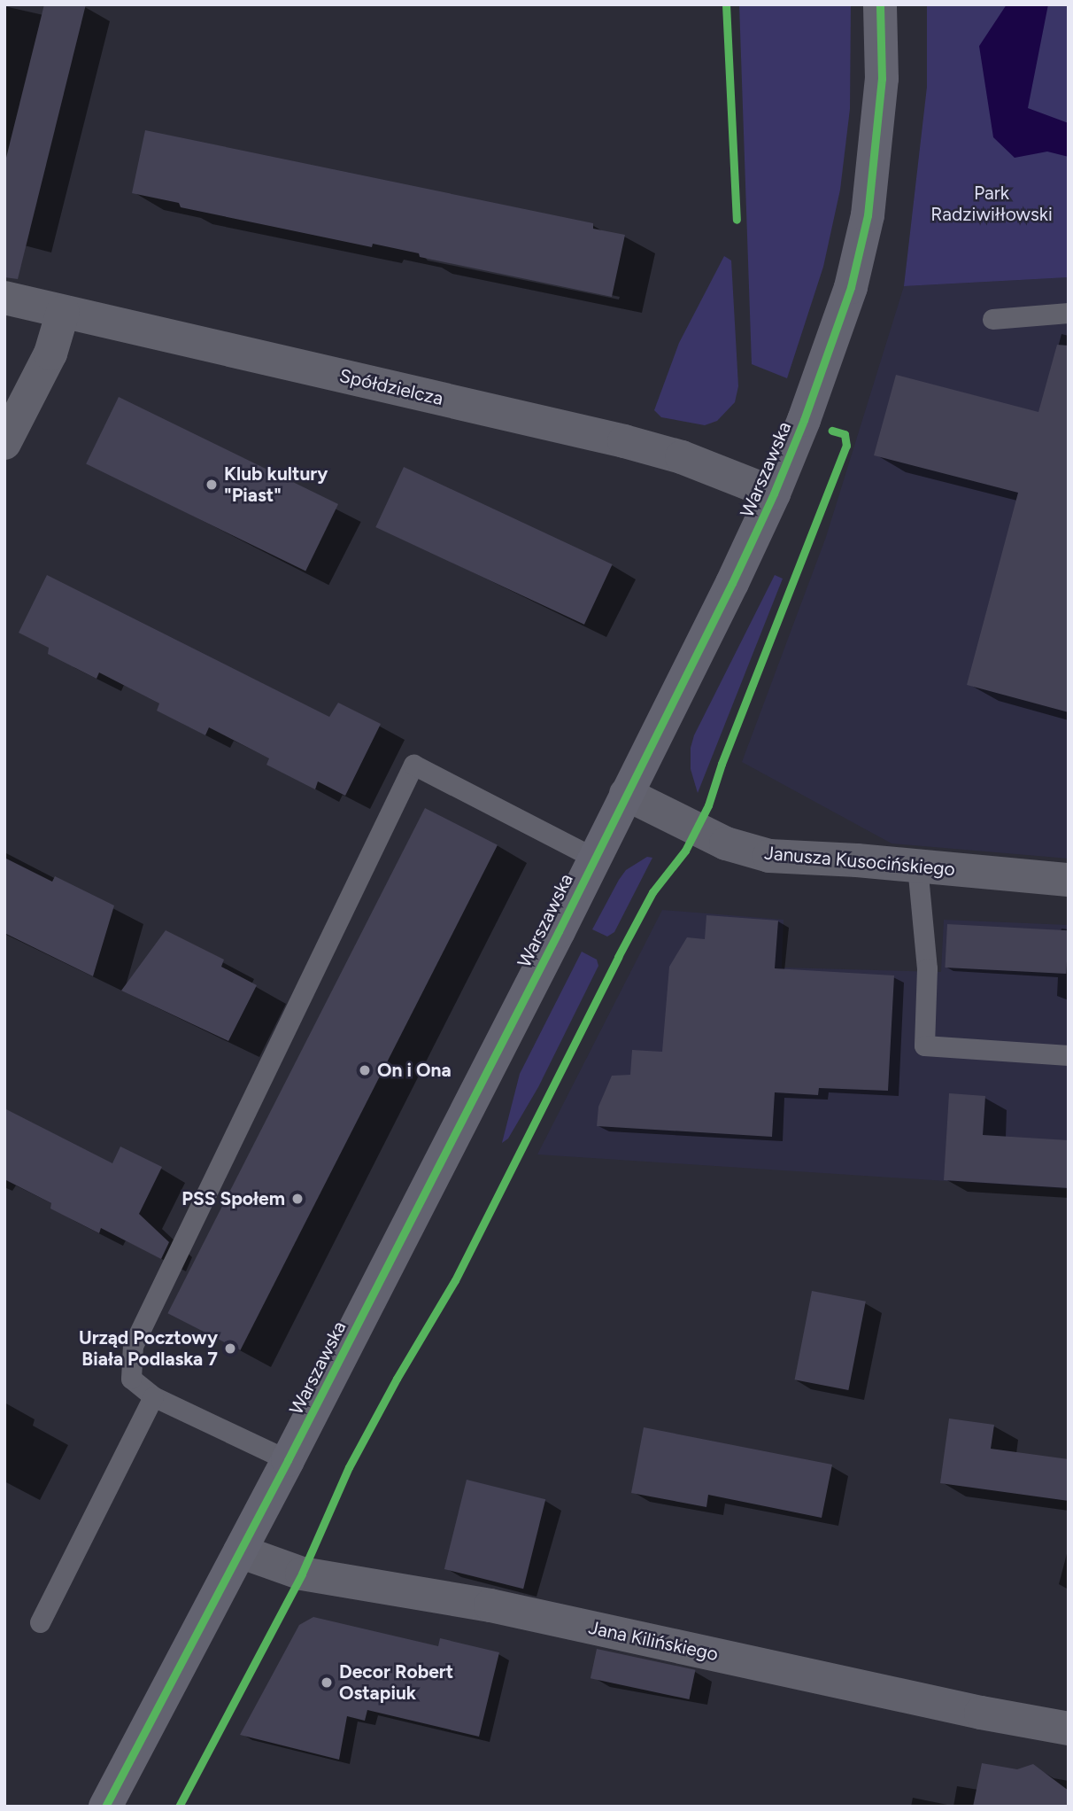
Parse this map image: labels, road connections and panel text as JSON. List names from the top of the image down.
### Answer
{
  "streets": {
    "street": [
      "Spółdzielcza",
      "Warszawska",
      "Janusza Kusocińskiego",
      "Jana Kilińskiego"
    ]
  },
  "crossings": [
    ["Spółdzielcza", "Warszawska"],
    ["Warszawska", "Janusza Kusocińskiego"],
    ["Warszawska", "Jana Kilińskiego"]
  ],
  "parks": ["Park Radziwiłłowski"],
  "places": [
    "Klub kultury \"Piast\"",
    "On i Ona",
    "PSS Społem",
    "Urząd Pocztowy Biała Podlaska 7",
    "Decor Robert Ostapiuk"
  ]
}
